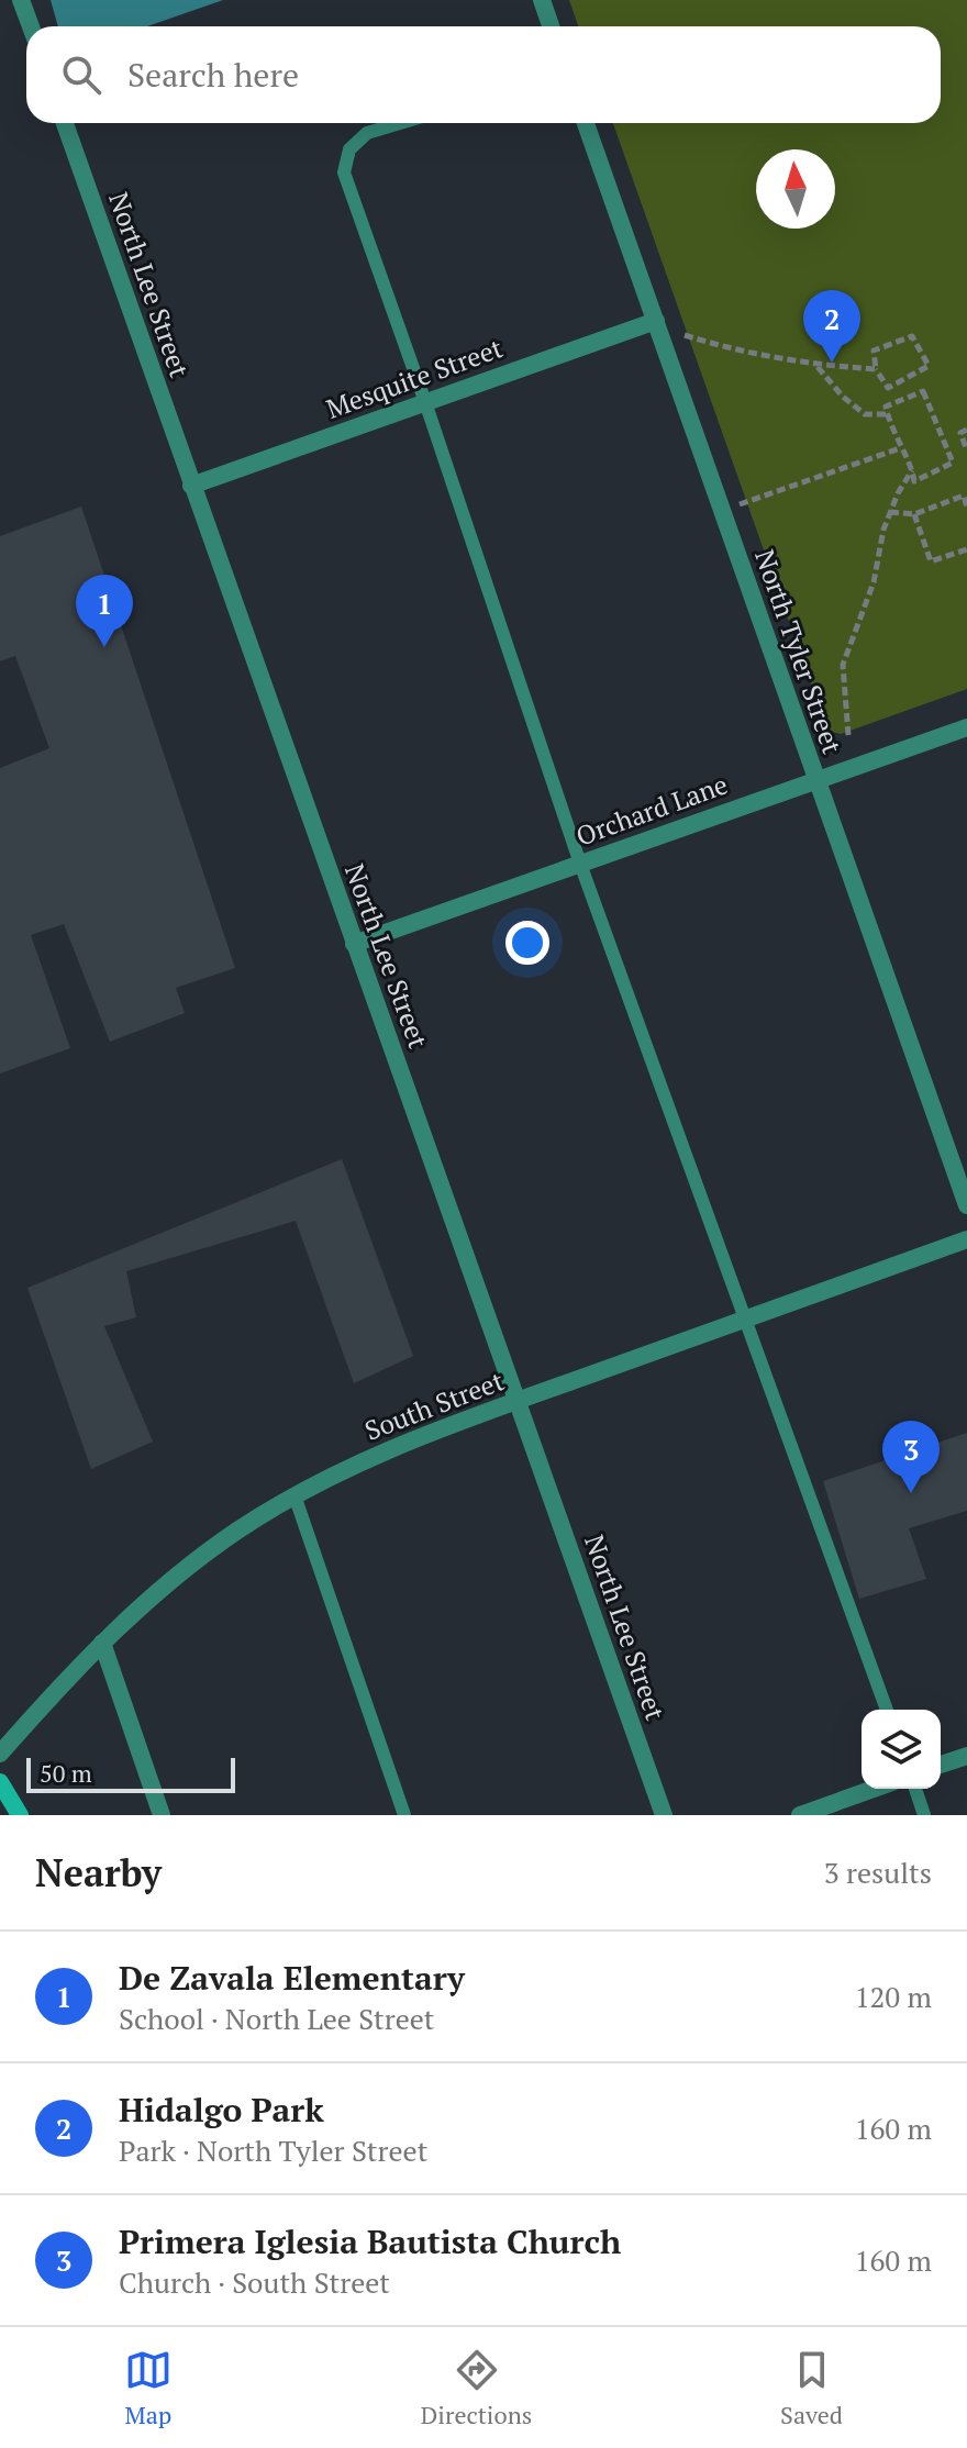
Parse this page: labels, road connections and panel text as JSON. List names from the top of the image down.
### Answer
{
  "streets": {
    "street": [
      "North Lee Street",
      "Mesquite Street",
      "North Tyler Street",
      "Orchard Lane",
      "South Street"
    ]
  },
  "crossings": [
    ["North Lee Street", "Mesquite Street"],
    ["North Lee Street", "Orchard Lane"],
    ["North Lee Street", "South Street"],
    ["Mesquite Street", "North Tyler Street"],
    ["North Tyler Street", "Orchard Lane"]
  ],
  "scale_bar": "50 m",
  "north": "top",
  "page": {
    "search": "Search here",
    "pins": ["2", "1", "3"],
    "scale": "50 m",
    "heading": ["Nearby", "3 results"],
    "list": [
      {
        "mark": "1",
        "name": "De Zavala Elementary",
        "note": "School · North Lee Street",
        "value": "120 m"
      },
      {
        "mark": "2",
        "name": "Hidalgo Park",
        "note": "Park · North Tyler Street",
        "value": "160 m"
      },
      {
        "mark": "3",
        "name": "Primera Iglesia Bautista Church",
        "note": "Church · South Street",
        "value": "160 m"
      }
    ],
    "nav": ["Map", "Directions", "Saved"]
  }
}
